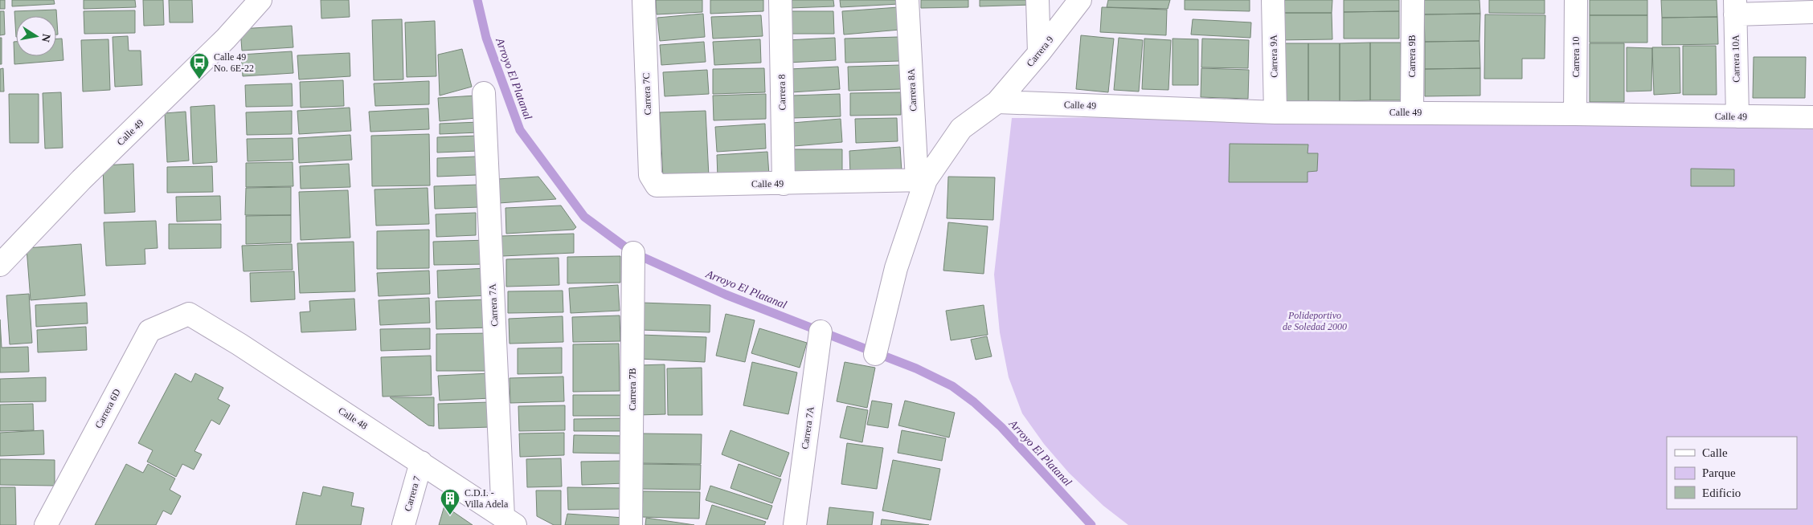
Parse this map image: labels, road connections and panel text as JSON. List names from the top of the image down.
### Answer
{
  "streets": {
    "street": [
      "Carrera 9",
      "Carrera 9A",
      "Carrera 9B",
      "Carrera 10",
      "Carrera 10A",
      "Carrera 8A",
      "Carrera 8",
      "Carrera 7C",
      "Calle 49",
      "Carrera 7A",
      "Carrera 7B",
      "Carrera 6D",
      "Calle 48",
      "Carrera 7"
    ]
  },
  "crossings": [
    ["Carrera 9", "Carrera 8A"],
    ["Carrera 9", "Calle 49"],
    ["Carrera 9A", "Calle 49"],
    ["Carrera 9B", "Calle 49"],
    ["Carrera 10", "Calle 49"],
    ["Carrera 10A", "Calle 49"],
    ["Carrera 8A", "Calle 49"],
    ["Carrera 8", "Calle 49"],
    ["Carrera 7C", "Calle 49"],
    ["Carrera 7A", "Calle 48"],
    ["Carrera 6D", "Calle 48"],
    ["Calle 48", "Carrera 7"]
  ],
  "water": ["Arroyo El Platanal"],
  "parks": ["Polideportivo de Soledad 2000"],
  "places": {
    "bus stop": ["Calle 49 No. 6E-22"],
    "building": ["C.D.I. - Villa Adela"]
  },
  "legend": ["Calle", "Parque", "Edificio"],
  "north": "right"
}
